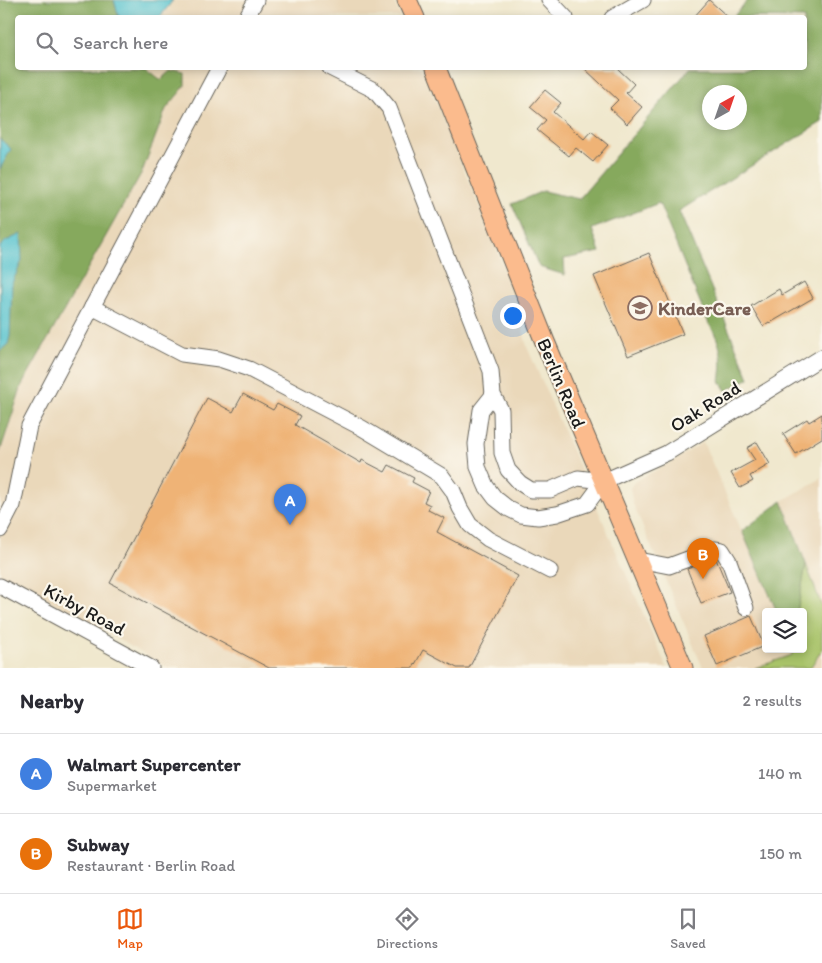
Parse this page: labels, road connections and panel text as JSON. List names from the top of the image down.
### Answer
{
  "streets": {
    "main road": ["Berlin Road"],
    "street": ["Oak Road", "Kirby Road"]
  },
  "crossings": [
    ["Berlin Road", "Oak Road"]
  ],
  "places": {
    "school or university": ["KinderCare"]
  },
  "north": "top right",
  "page": {
    "search": "Search here",
    "pins": ["A", "B"],
    "heading": ["Nearby", "2 results"],
    "list": [
      {
        "mark": "A",
        "name": "Walmart Supercenter",
        "note": "Supermarket",
        "value": "140 m"
      },
      {
        "mark": "B",
        "name": "Subway",
        "note": "Restaurant · Berlin Road",
        "value": "150 m"
      }
    ],
    "nav": ["Map", "Directions", "Saved"]
  }
}
